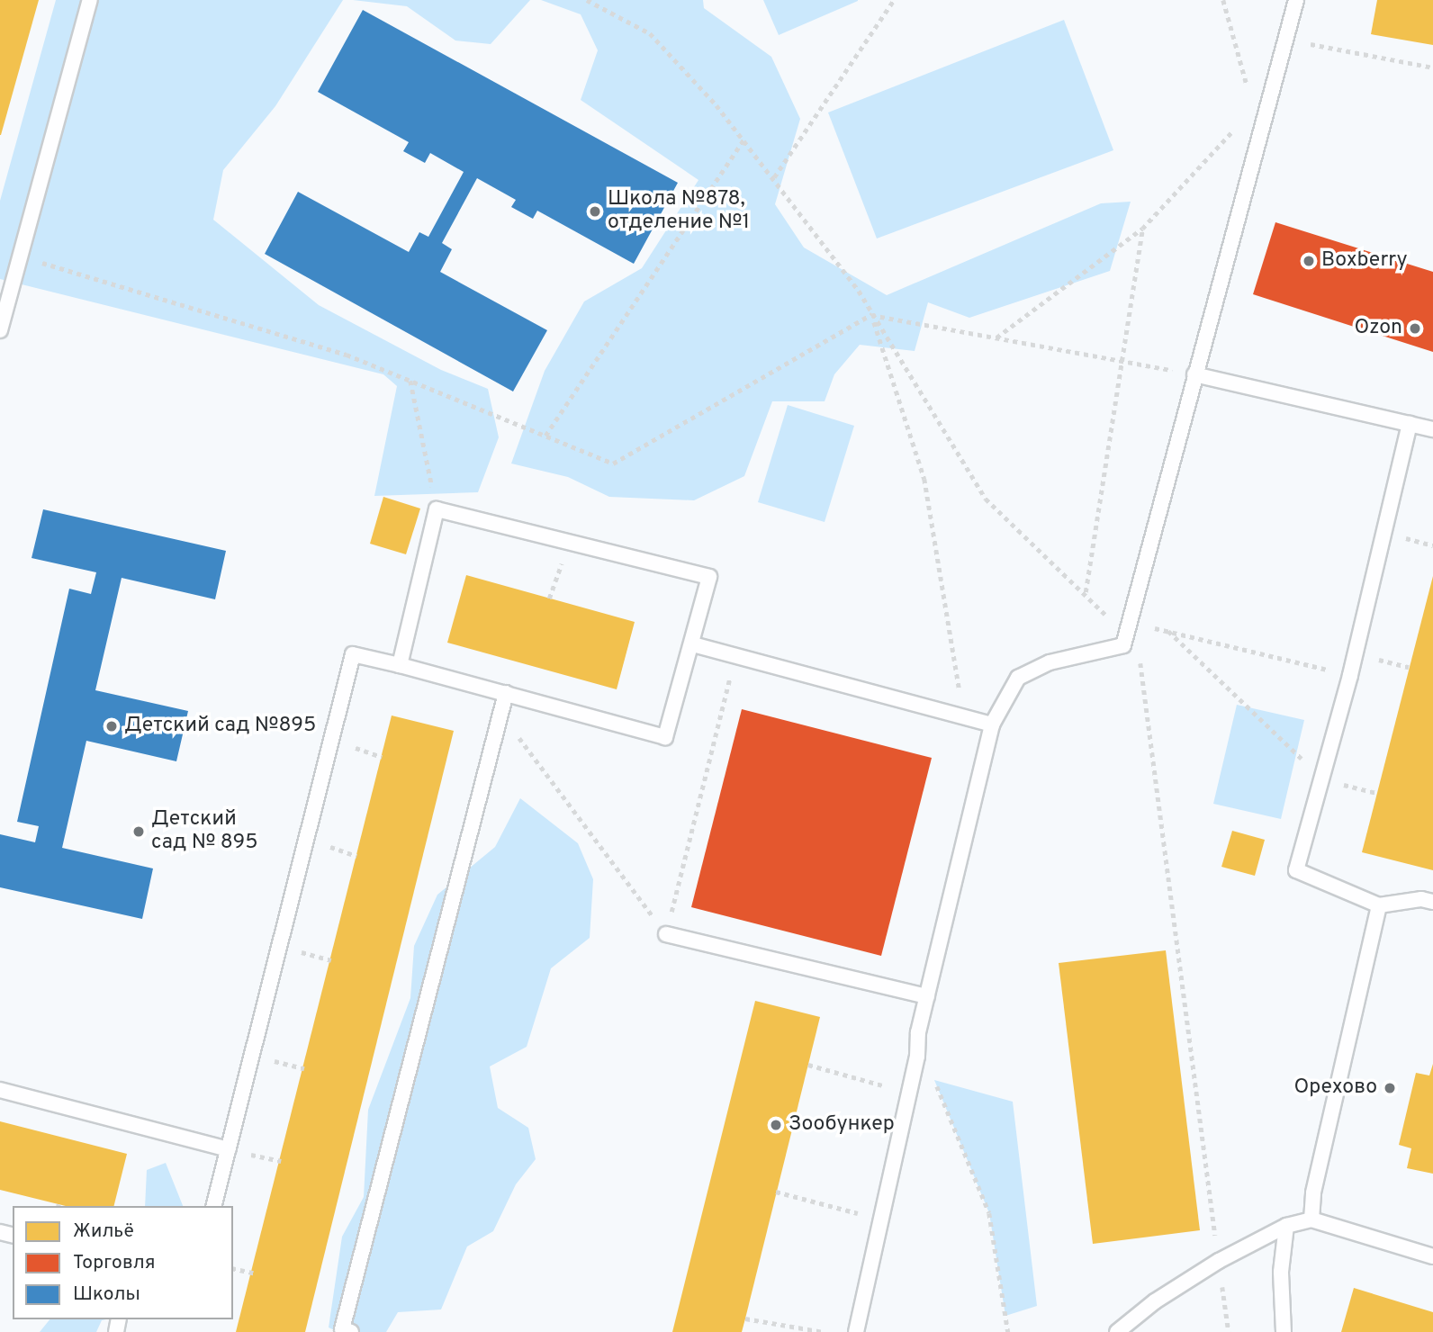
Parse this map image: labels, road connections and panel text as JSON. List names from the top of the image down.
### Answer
{
  "places": [
    "Школа №878, отделение №1",
    "Boxberry",
    "Ozon",
    "Детский сад №895",
    "Детский сад № 895",
    "Орехово",
    "Зообункер"
  ],
  "legend": ["Жильё", "Торговля", "Школы"]
}
